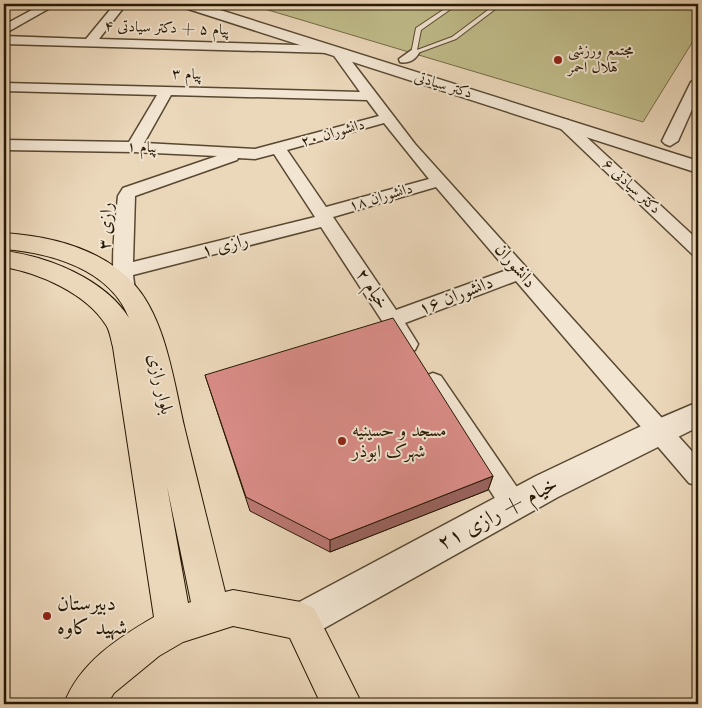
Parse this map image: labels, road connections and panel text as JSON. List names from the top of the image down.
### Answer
{
  "streets": {
    "main road": ["بلوار رازی"],
    "street": [
      "پیام ۵ + دکتر سیادتی ۴",
      "پیام ۳",
      "دکتر سیادتی",
      "دانشوران ۲۰",
      "پیام ۱",
      "دکتر سیادتی ۶",
      "دانشوران ۱۸",
      "رازی ۳",
      "رازی ۱",
      "دانشوران",
      "خیام ۲",
      "دانشوران ۱۶",
      "خیام + رازی ۲۱"
    ]
  },
  "crossings": [
    ["پیام ۵ + دکتر سیادتی ۴", "دکتر سیادتی"],
    ["پیام ۵ + دکتر سیادتی ۴", "دانشوران"],
    ["پیام ۳", "دانشوران"],
    ["دکتر سیادتی", "دکتر سیادتی ۶"],
    ["دکتر سیادتی", "دانشوران"],
    ["دانشوران ۲۰", "پیام ۱"],
    ["دانشوران ۲۰", "دانشوران"],
    ["دانشوران ۲۰", "خیام ۲"],
    ["پیام ۱", "رازی ۳"],
    ["پیام ۱", "خیام ۲"],
    ["دانشوران ۱۸", "رازی ۱"],
    ["دانشوران ۱۸", "دانشوران"],
    ["دانشوران ۱۸", "خیام ۲"],
    ["رازی ۳", "رازی ۱"],
    ["رازی ۳", "بلوار رازی"],
    ["رازی ۱", "خیام ۲"],
    ["رازی ۱", "بلوار رازی"],
    ["دانشوران", "دانشوران ۱۶"],
    ["دانشوران", "خیام + رازی ۲۱"],
    ["خیام ۲", "دانشوران ۱۶"],
    ["خیام ۲", "خیام + رازی ۲۱"]
  ],
  "places": ["مجتمع ورزشی هلال احمر", "مسجد و حسینیه شهرک ابوذر", "دبیرستان شهید کاوه"]
}
